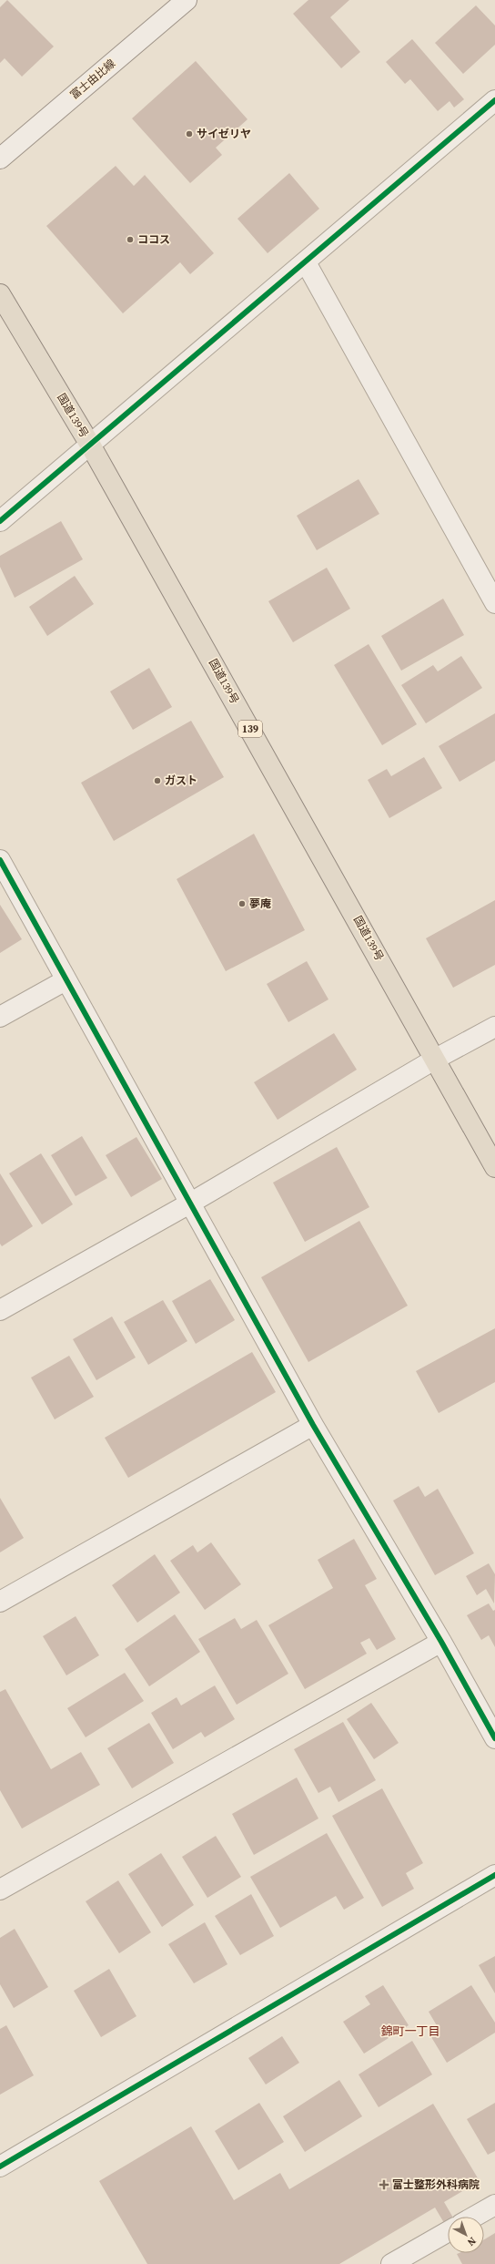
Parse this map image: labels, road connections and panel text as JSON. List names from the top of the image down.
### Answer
{
  "streets": {
    "highway": ["国道139号", "139"],
    "street": ["富士由比線"]
  },
  "districts": ["錦町一丁目"],
  "places": {
    "other": [
      "サイゼリヤ",
      "ココス",
      "ガスト",
      "夢庵"
    ],
    "health": ["富士整形外科病院"]
  },
  "north": "bottom right"
}
